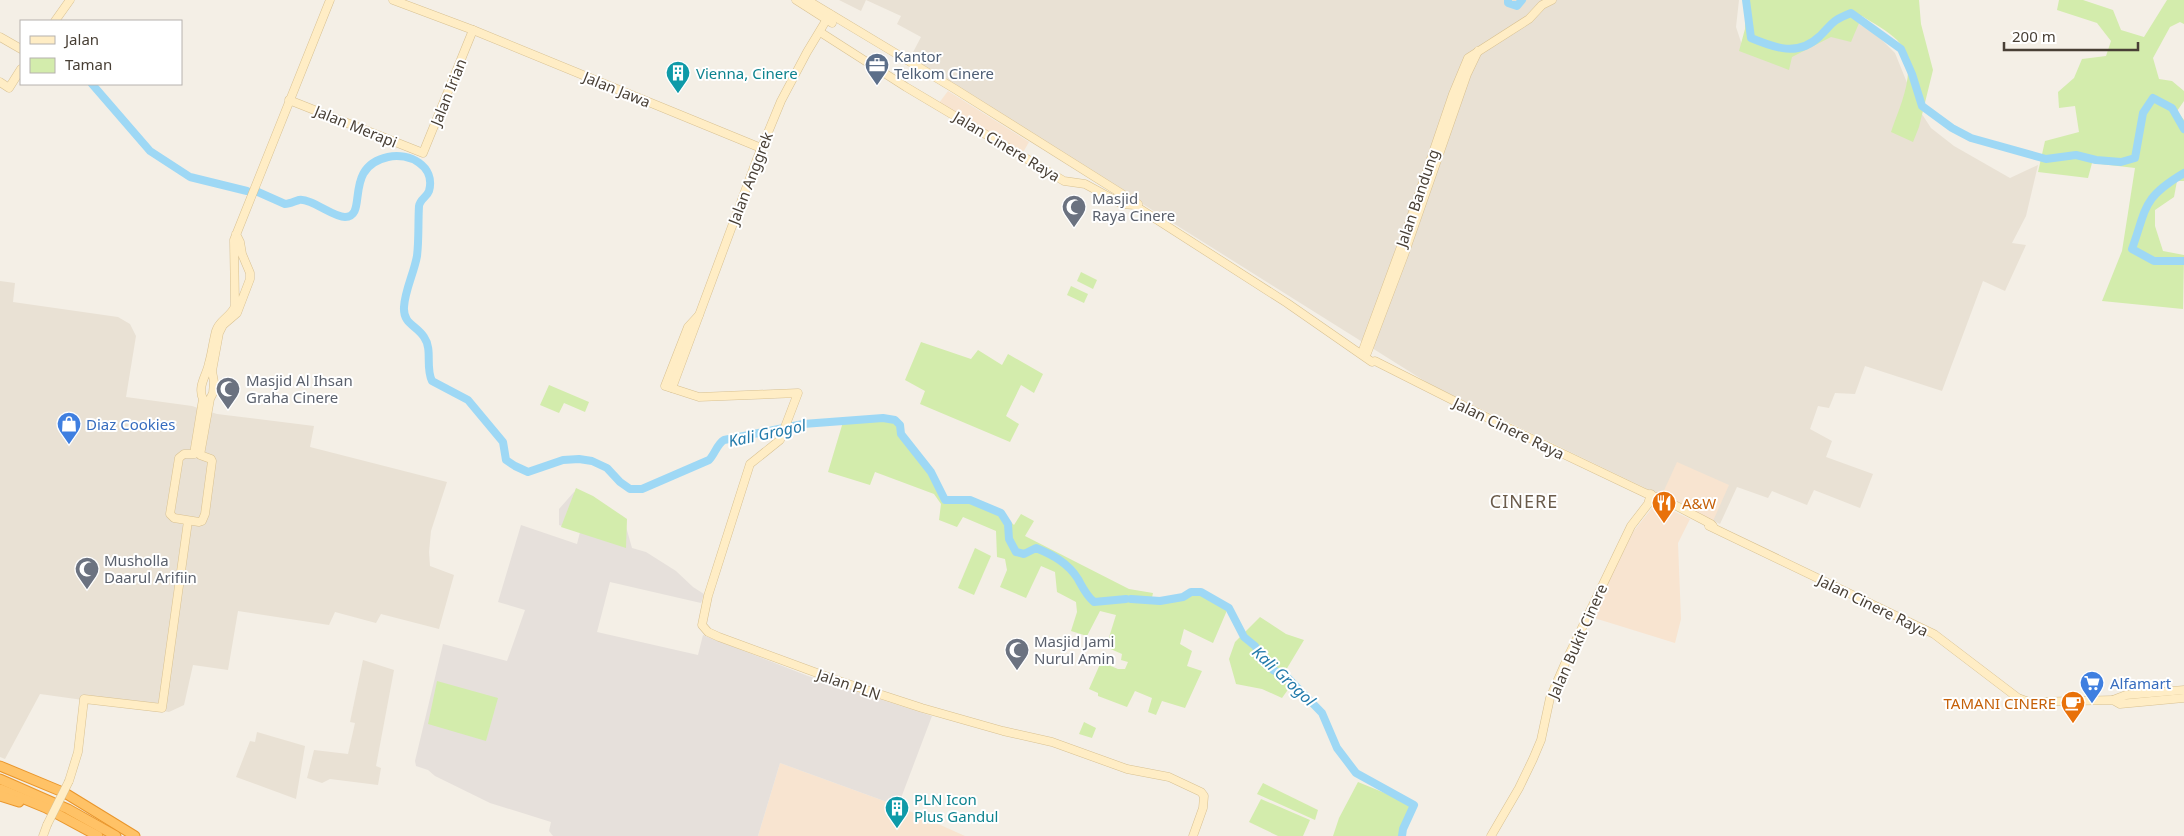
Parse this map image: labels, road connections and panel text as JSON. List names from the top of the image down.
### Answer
{
  "streets": {
    "street": [
      "Jalan Jawa",
      "Jalan Irian",
      "Jalan Merapi",
      "Jalan Cinere Raya",
      "Jalan Anggrek",
      "Jalan Bandung",
      "Jalan Bukit Cinere",
      "Jalan PLN"
    ]
  },
  "crossings": [
    ["Jalan Jawa", "Jalan Irian"],
    ["Jalan Jawa", "Jalan Anggrek"],
    ["Jalan Irian", "Jalan Merapi"],
    ["Jalan Cinere Raya", "Jalan Anggrek"],
    ["Jalan Cinere Raya", "Jalan Bandung"],
    ["Jalan Cinere Raya", "Jalan Bukit Cinere"],
    ["Jalan Anggrek", "Jalan PLN"]
  ],
  "districts": ["CINERE"],
  "water": ["Kali Grogol"],
  "places": {
    "office": ["Kantor Telkom Cinere"],
    "building": ["Vienna, Cinere", "PLN Icon Plus Gandul"],
    "mosque": [
      "Masjid Raya Cinere",
      "Masjid Al Ihsan Graha Cinere",
      "Musholla Daarul Arifiin",
      "Masjid Jami Nurul Amin"
    ],
    "shop": ["Diaz Cookies"],
    "restaurant": ["A&W"],
    "supermarket": ["Alfamart"],
    "cafe": ["TAMANI CINERE"]
  },
  "legend": ["Jalan", "Taman"],
  "scale_bar": "200 m"
}
